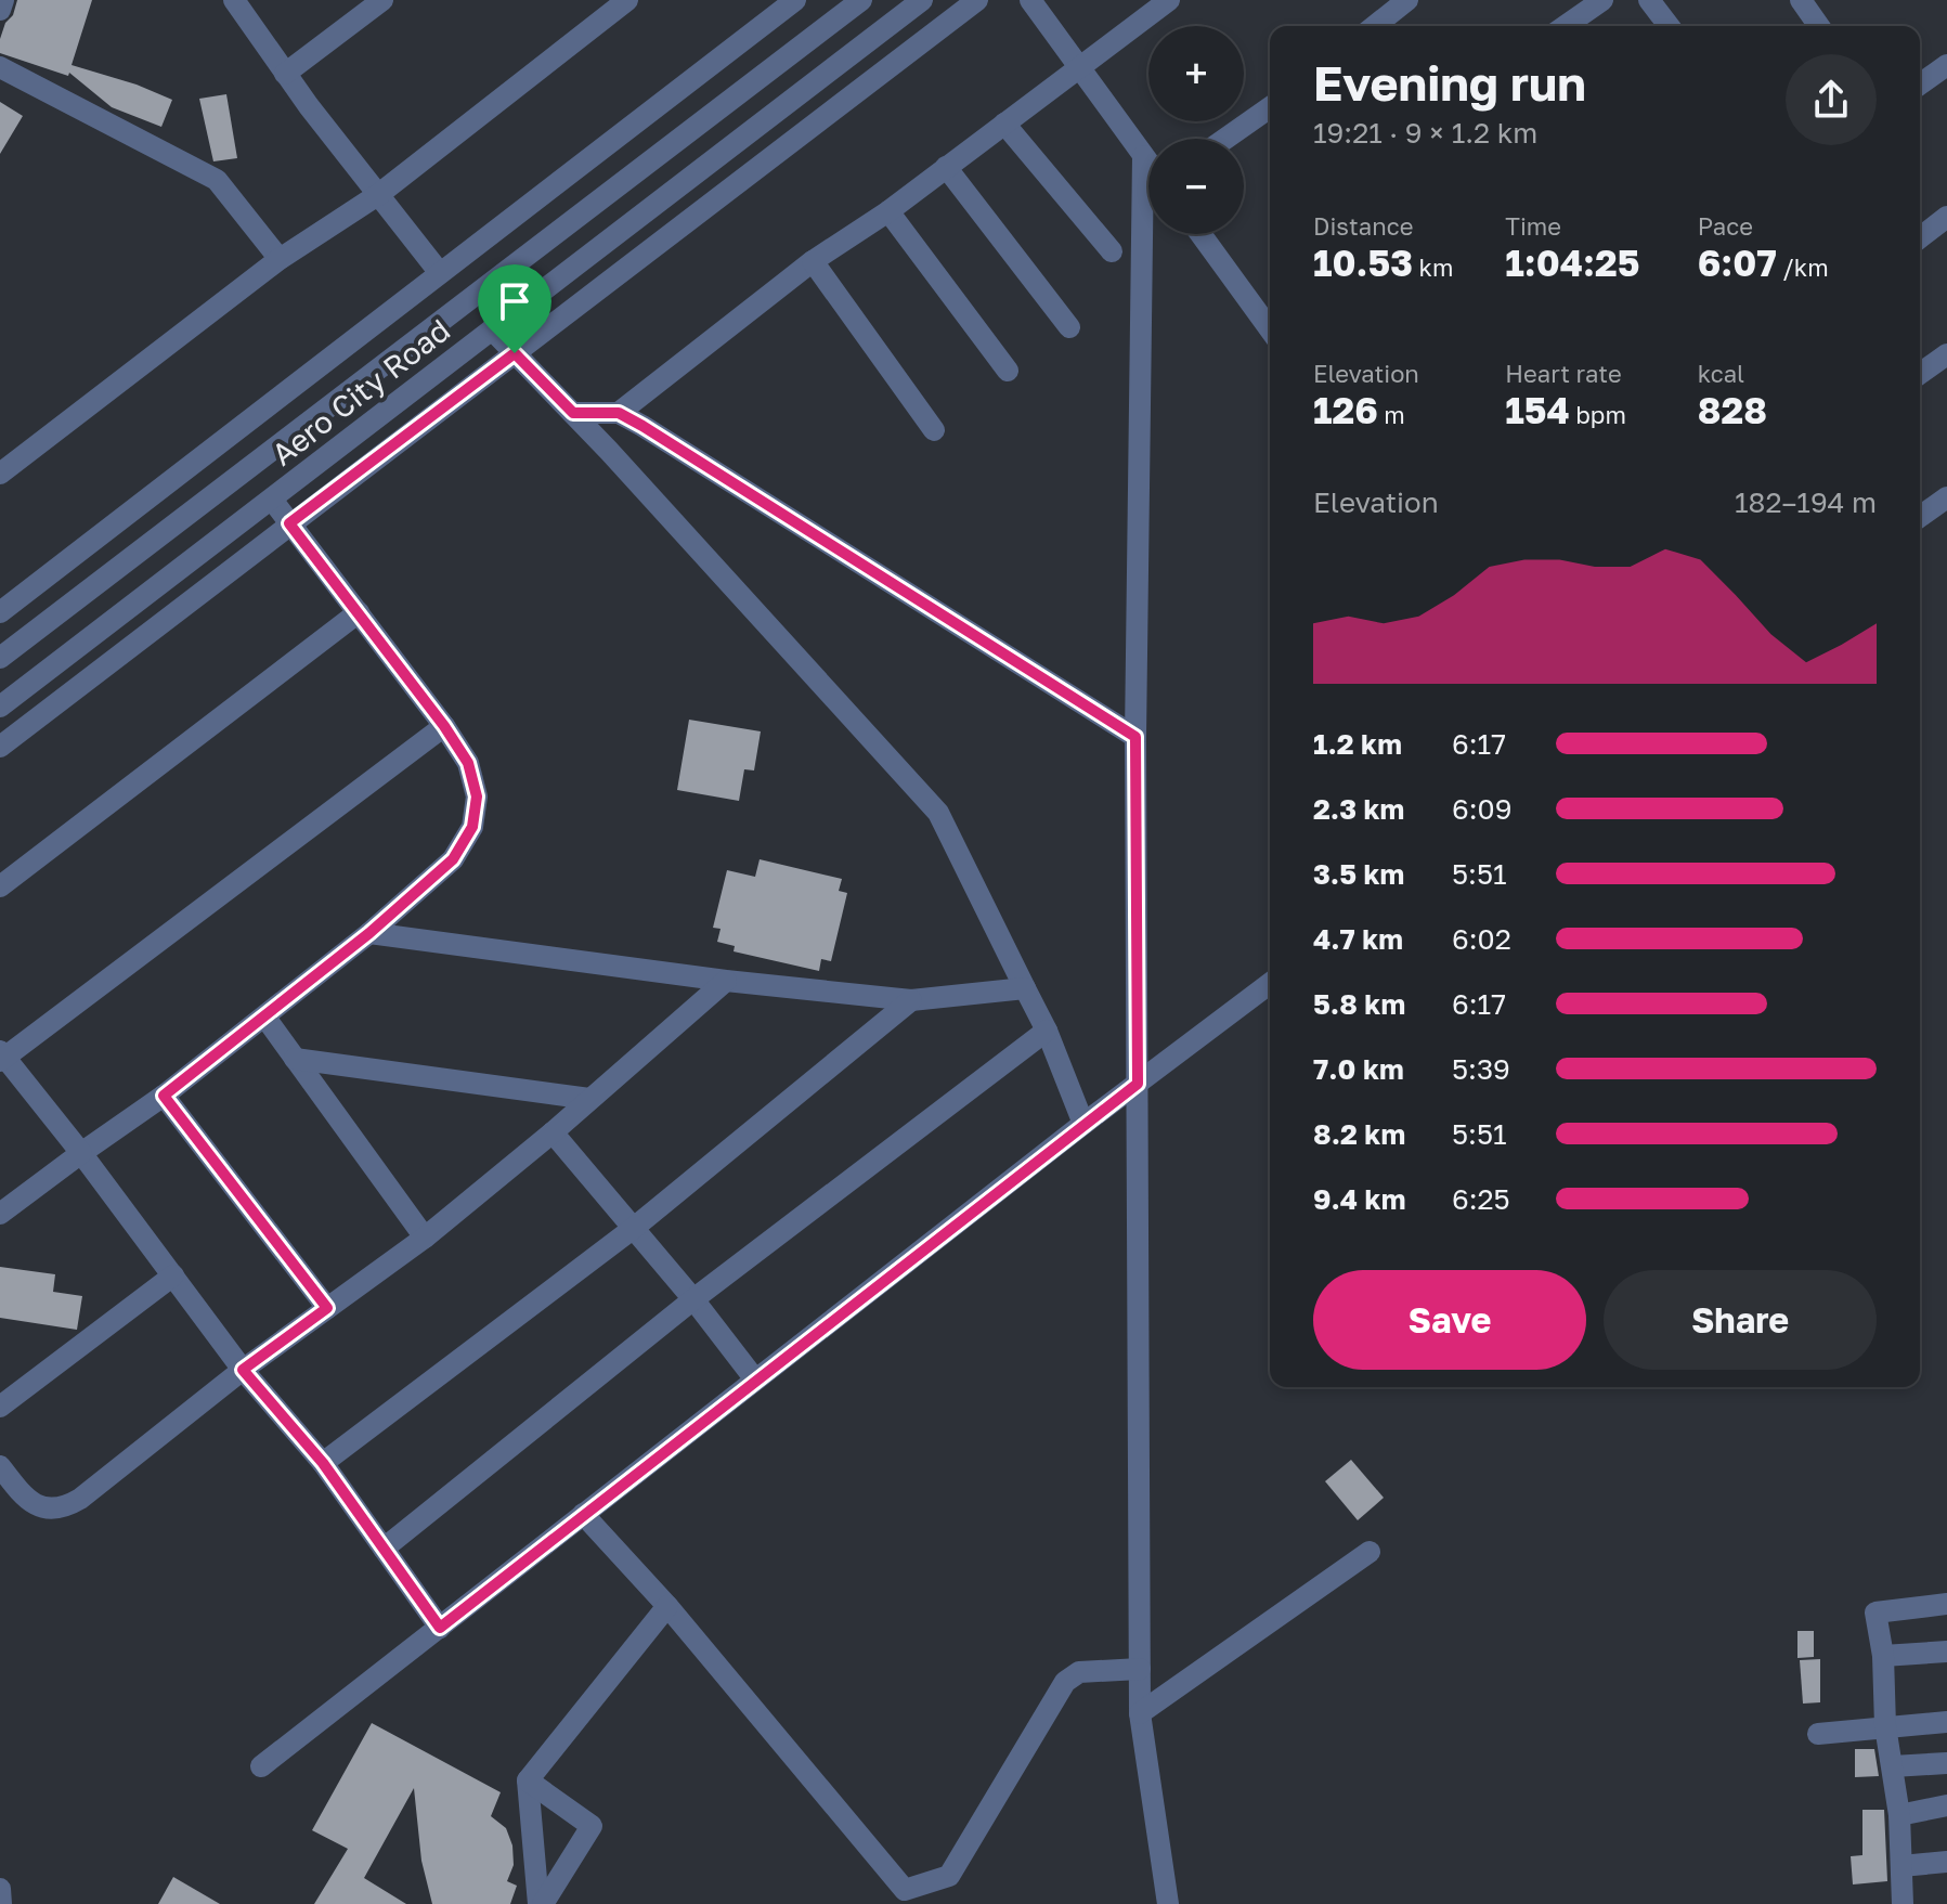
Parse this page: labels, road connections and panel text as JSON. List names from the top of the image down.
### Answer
{
  "streets": {
    "street": ["Aero City Road"]
  },
  "page": {
    "map_buttons": ["+", "−"],
    "heading": ["Evening run", "19:21 · 9 × 1.2 km"],
    "stats": [
      ["Distance", "10.53 km"],
      ["Time", "1:04:25"],
      ["Pace", "6:07 /km"],
      ["Elevation", "126 m"],
      ["Heart rate", "154 bpm"],
      ["kcal", "828"]
    ],
    "chart": ["Elevation", "182–194 m"],
    "list": [
      {
        "name": "1.2 km",
        "note": "6:17"
      },
      {
        "name": "2.3 km",
        "note": "6:09"
      },
      {
        "name": "3.5 km",
        "note": "5:51"
      },
      {
        "name": "4.7 km",
        "note": "6:02"
      },
      {
        "name": "5.8 km",
        "note": "6:17"
      },
      {
        "name": "7.0 km",
        "note": "5:39"
      },
      {
        "name": "8.2 km",
        "note": "5:51"
      },
      {
        "name": "9.4 km",
        "note": "6:25"
      }
    ],
    "buttons": ["Save", "Share"]
  }
}
